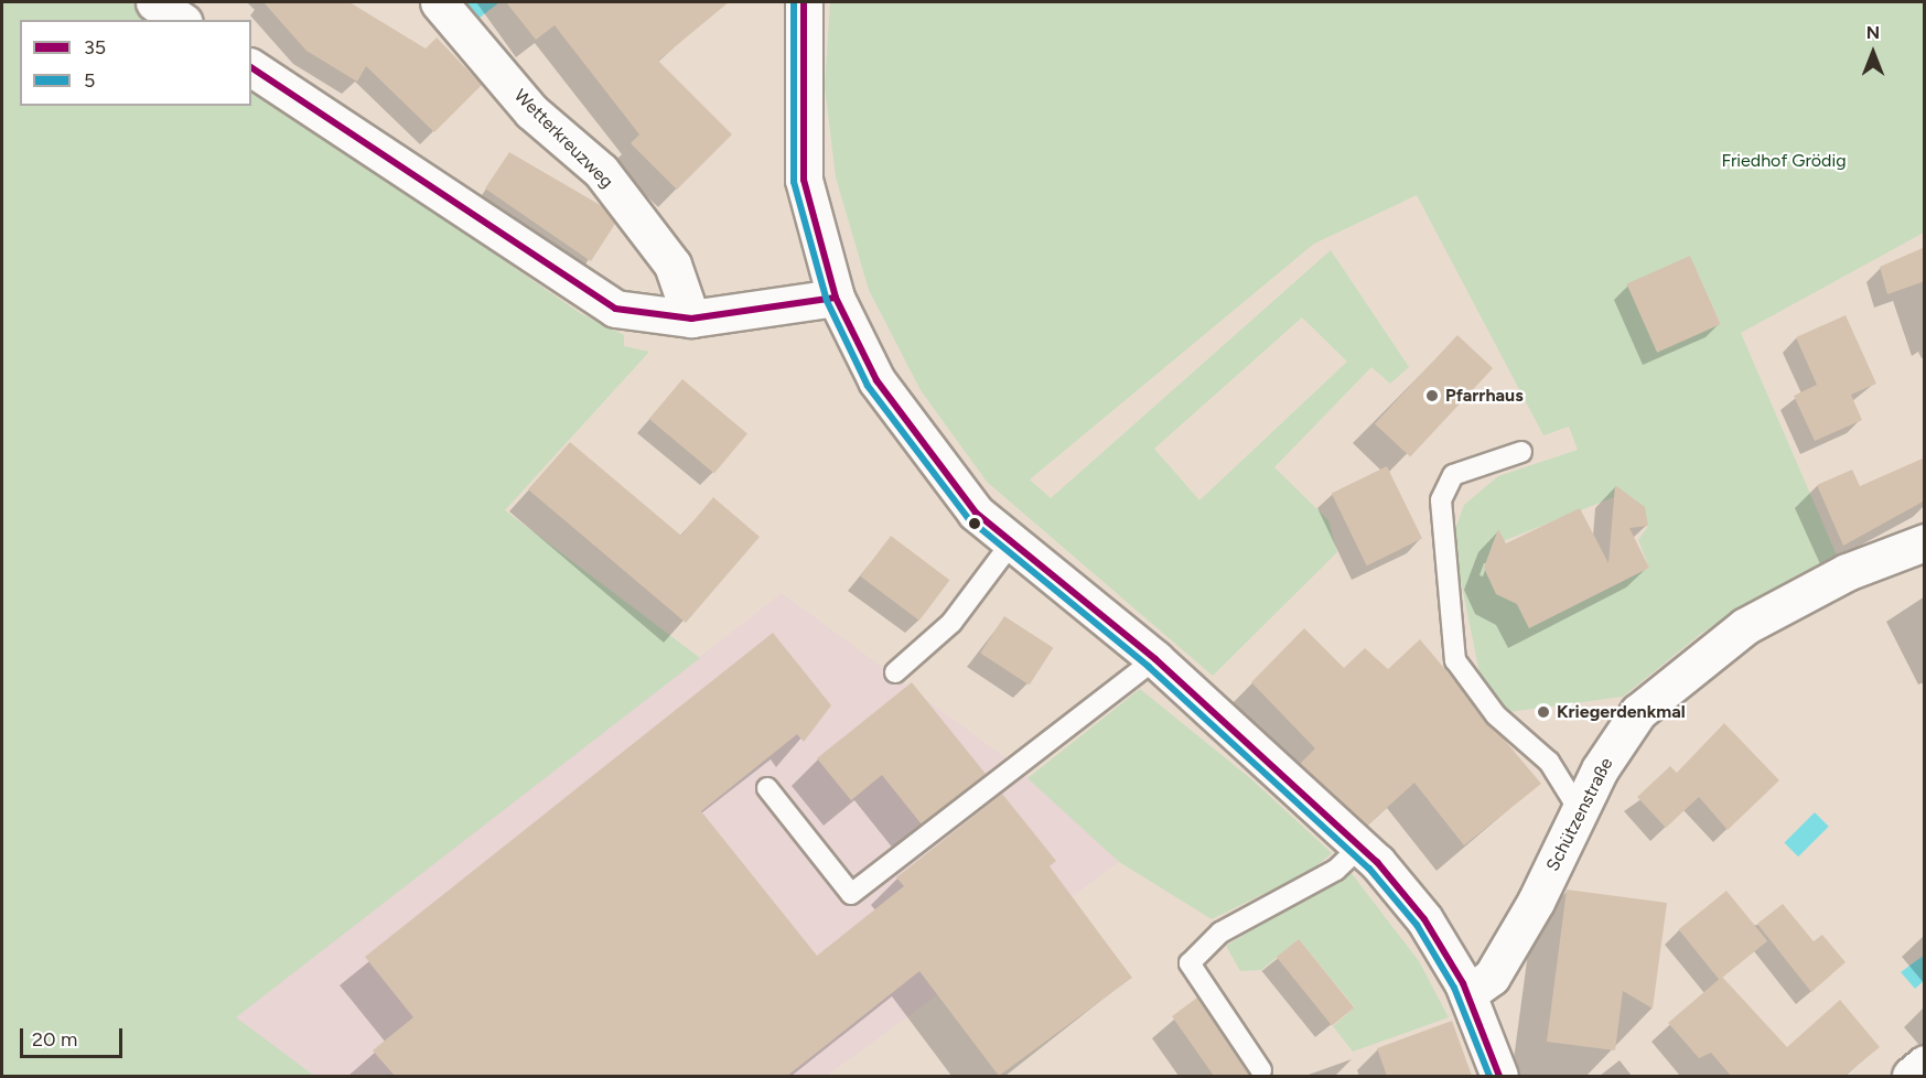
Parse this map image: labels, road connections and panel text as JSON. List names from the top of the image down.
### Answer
{
  "streets": {
    "street": ["Wetterkreuzweg", "Schützenstraße"]
  },
  "parks": ["Friedhof Grödig"],
  "places": ["Pfarrhaus", "Kriegerdenkmal"],
  "lines": ["transit line 35", "transit line 5"],
  "legend": ["35", "5"],
  "scale_bar": "20 m",
  "north": "top"
}
